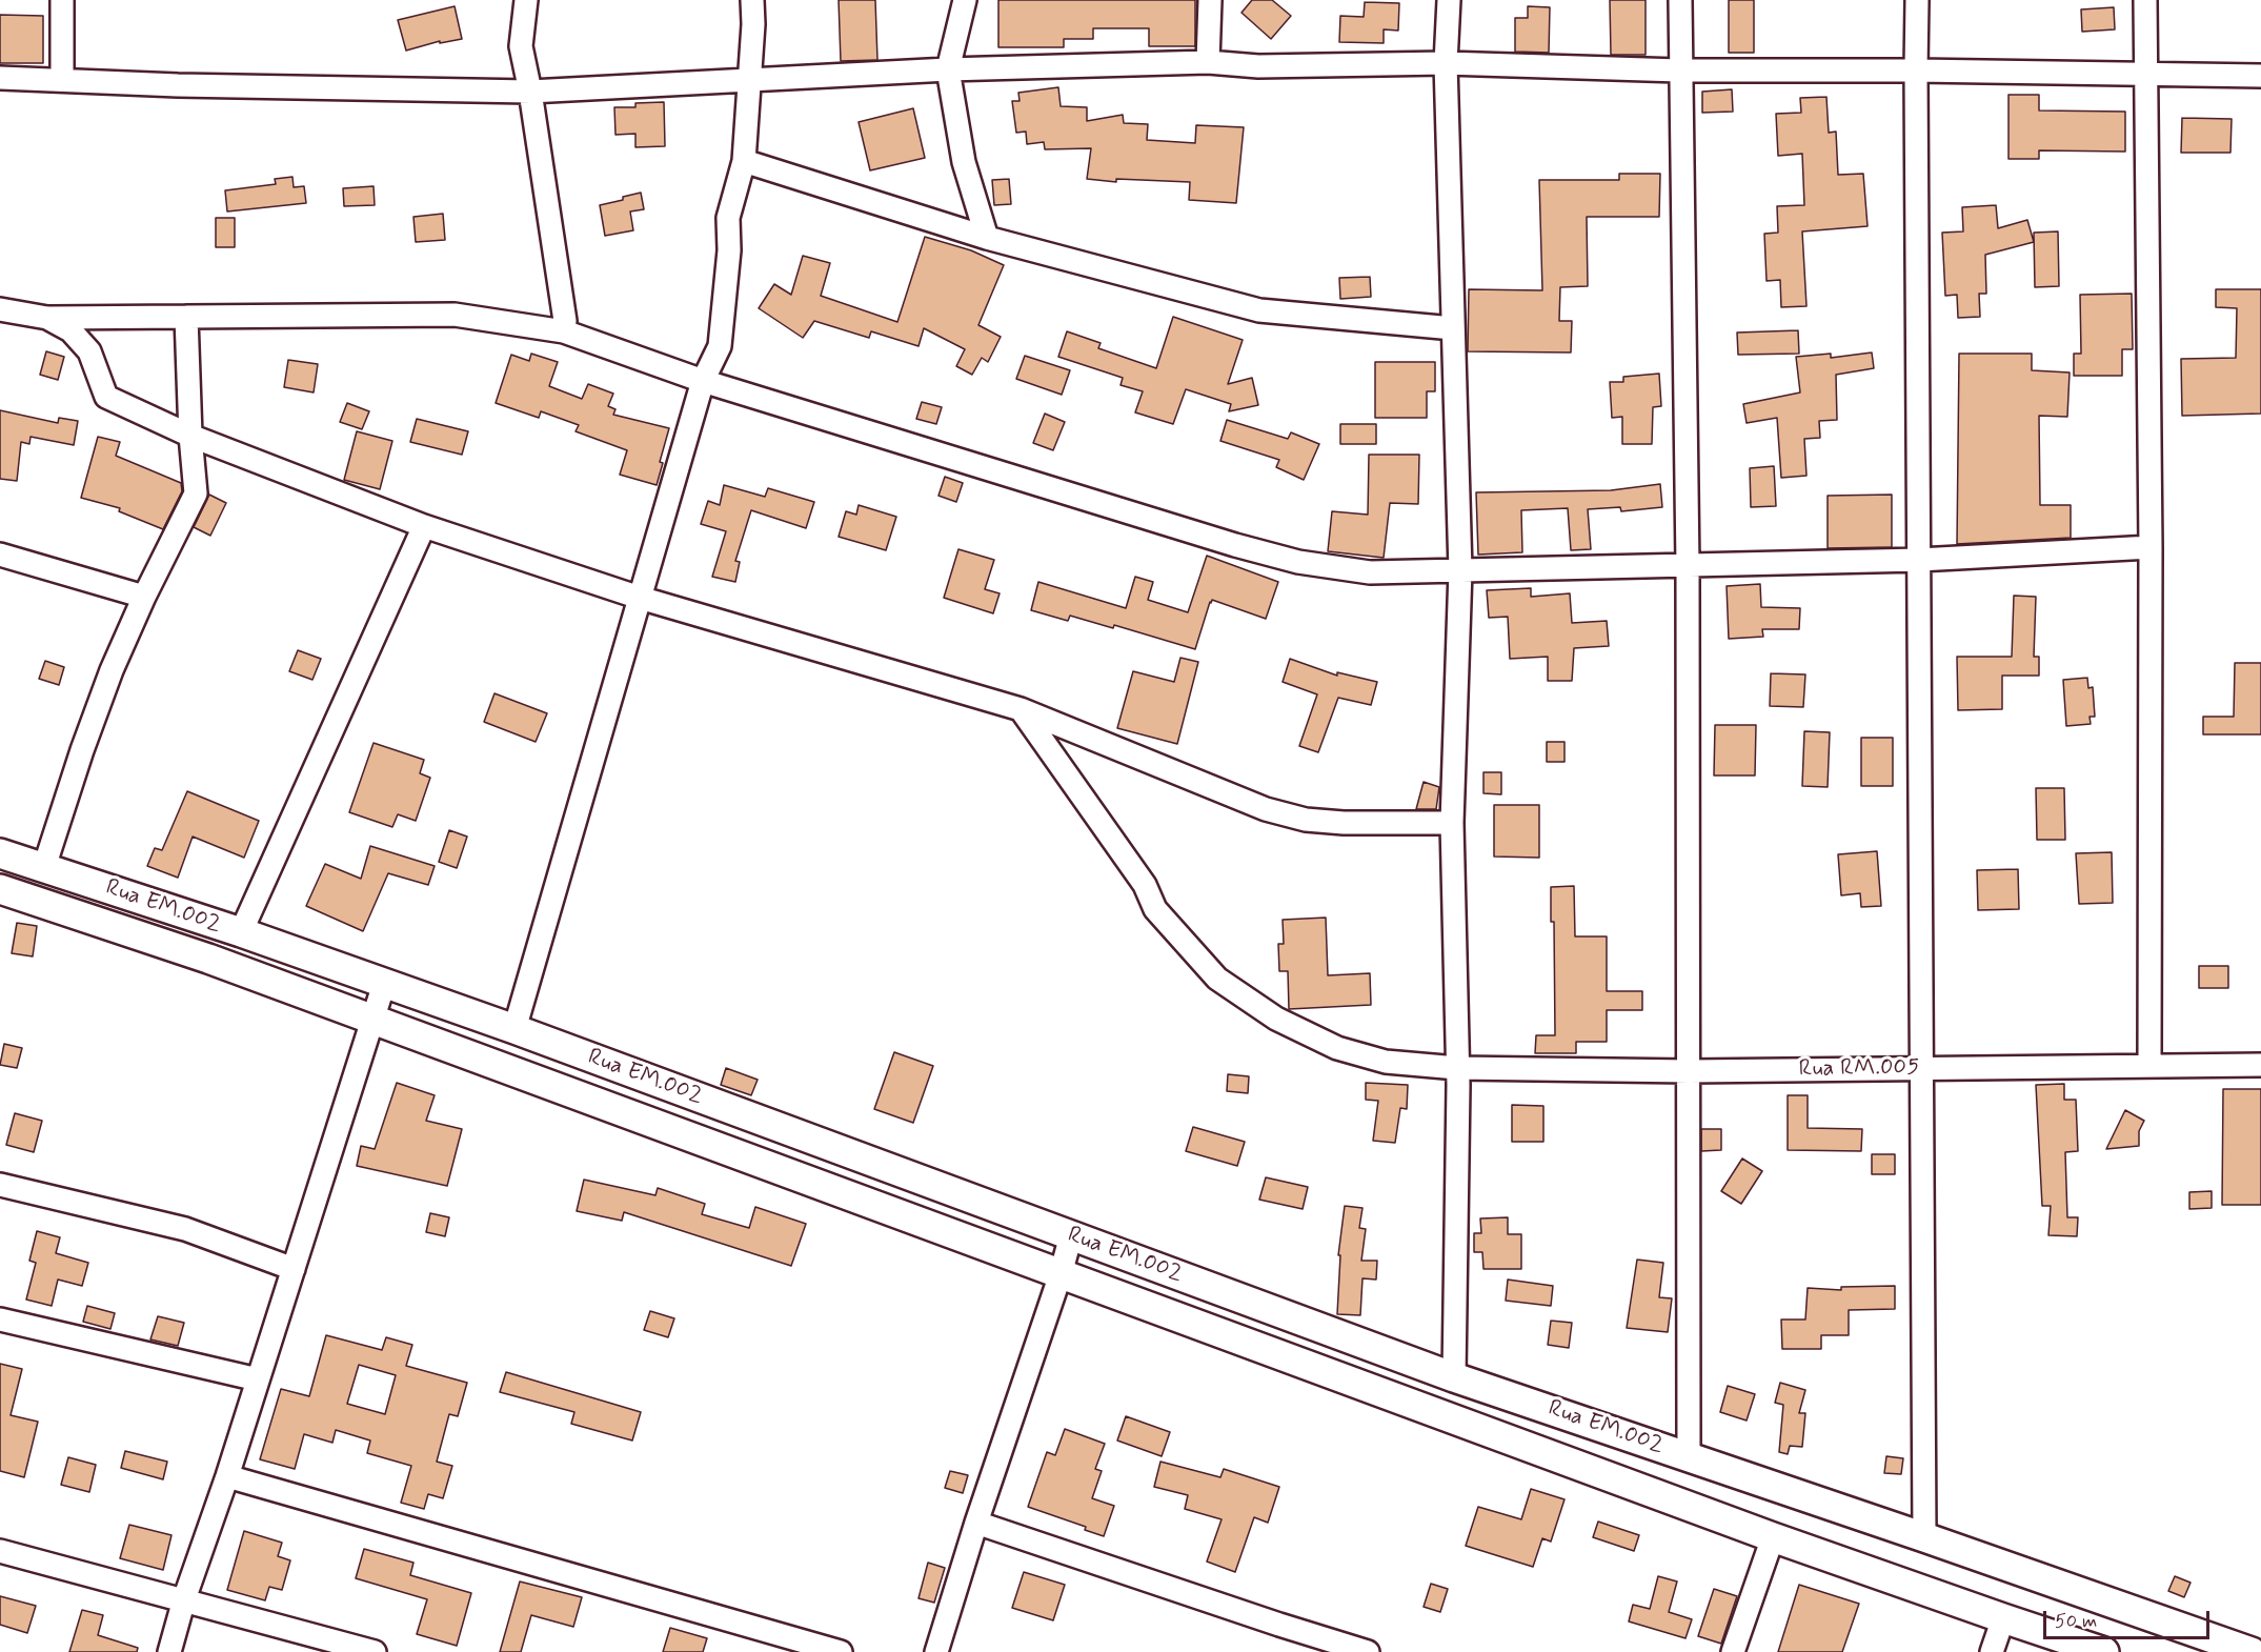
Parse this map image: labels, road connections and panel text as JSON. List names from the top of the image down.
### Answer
{
  "streets": {
    "street": ["Rua EM.002", "Rua RM.005"]
  },
  "scale_bar": "50 m"
}
